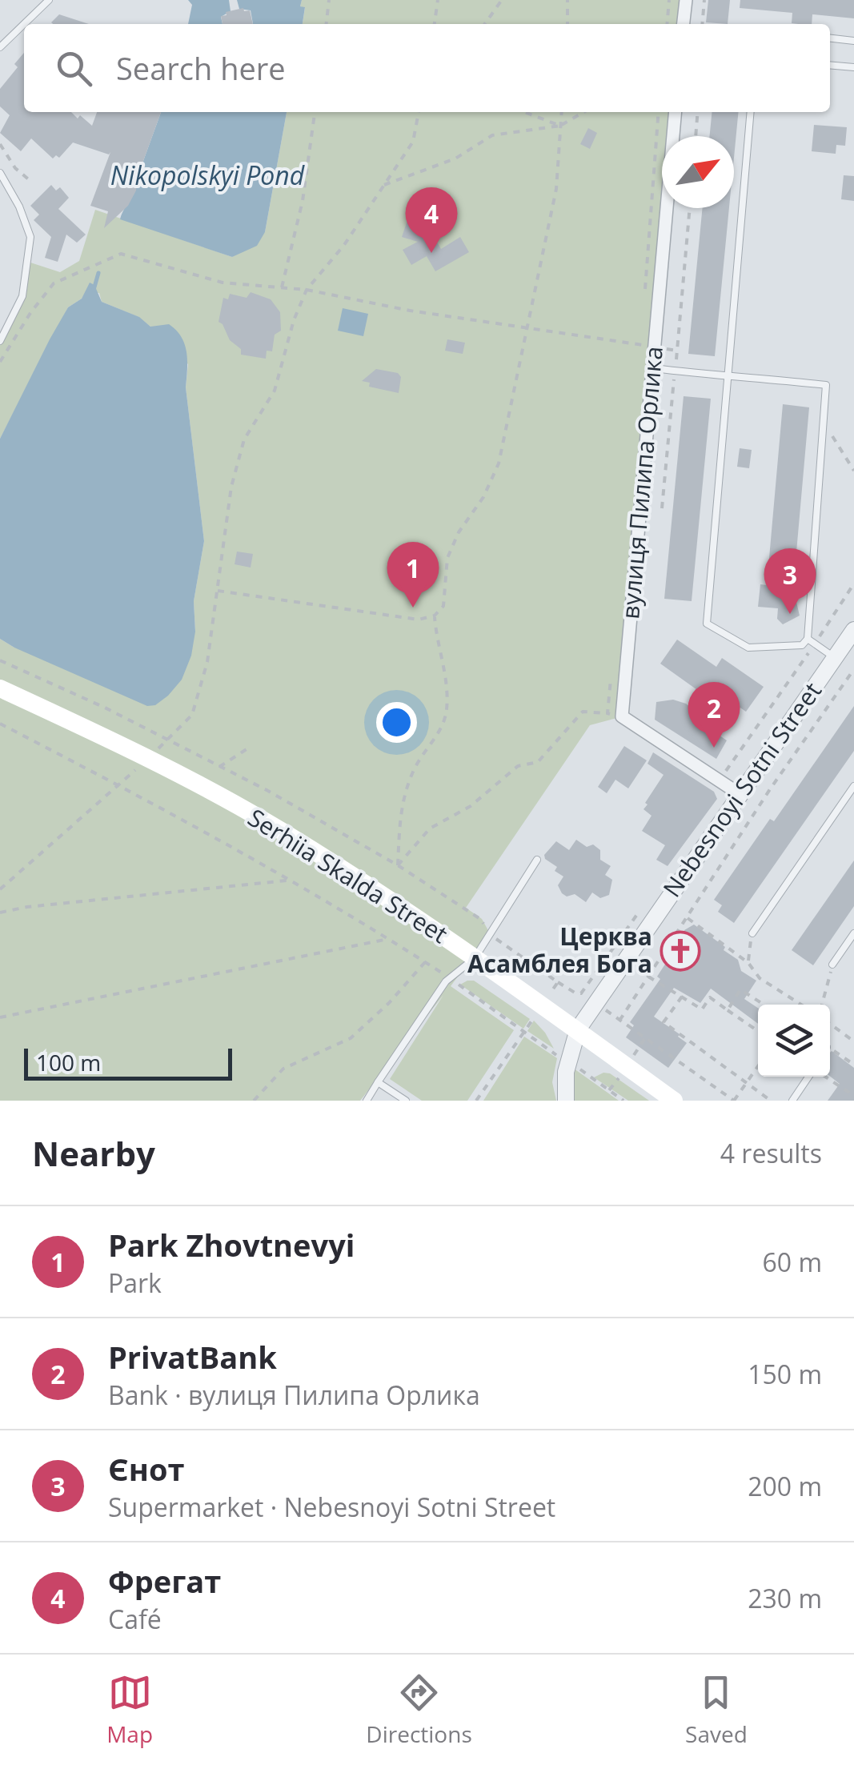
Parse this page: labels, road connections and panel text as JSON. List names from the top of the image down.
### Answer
{
  "streets": {
    "main road": ["Serhiia Skalda Street"],
    "street": ["вулиця Пилипа Орлика", "Nebesnoyi Sotni Street"]
  },
  "crossings": [
    ["вулиця Пилипа Орлика", "Nebesnoyi Sotni Street"],
    ["Nebesnoyi Sotni Street", "Serhiia Skalda Street"]
  ],
  "water": ["Nikopolskyi Pond"],
  "places": {
    "church": ["Церква Асамблея Бога"]
  },
  "scale_bar": "100 m",
  "north": "top right",
  "page": {
    "search": "Search here",
    "pins": [
      "4",
      "1",
      "3",
      "2"
    ],
    "scale": "100 m",
    "heading": ["Nearby", "4 results"],
    "list": [
      {
        "mark": "1",
        "name": "Park Zhovtnevyi",
        "note": "Park",
        "value": "60 m"
      },
      {
        "mark": "2",
        "name": "PrivatBank",
        "note": "Bank · вулиця Пилипа Орлика",
        "value": "150 m"
      },
      {
        "mark": "3",
        "name": "Єнот",
        "note": "Supermarket · Nebesnoyi Sotni Street",
        "value": "200 m"
      },
      {
        "mark": "4",
        "name": "Фрегат",
        "note": "Café",
        "value": "230 m"
      }
    ],
    "nav": ["Map", "Directions", "Saved"]
  }
}
